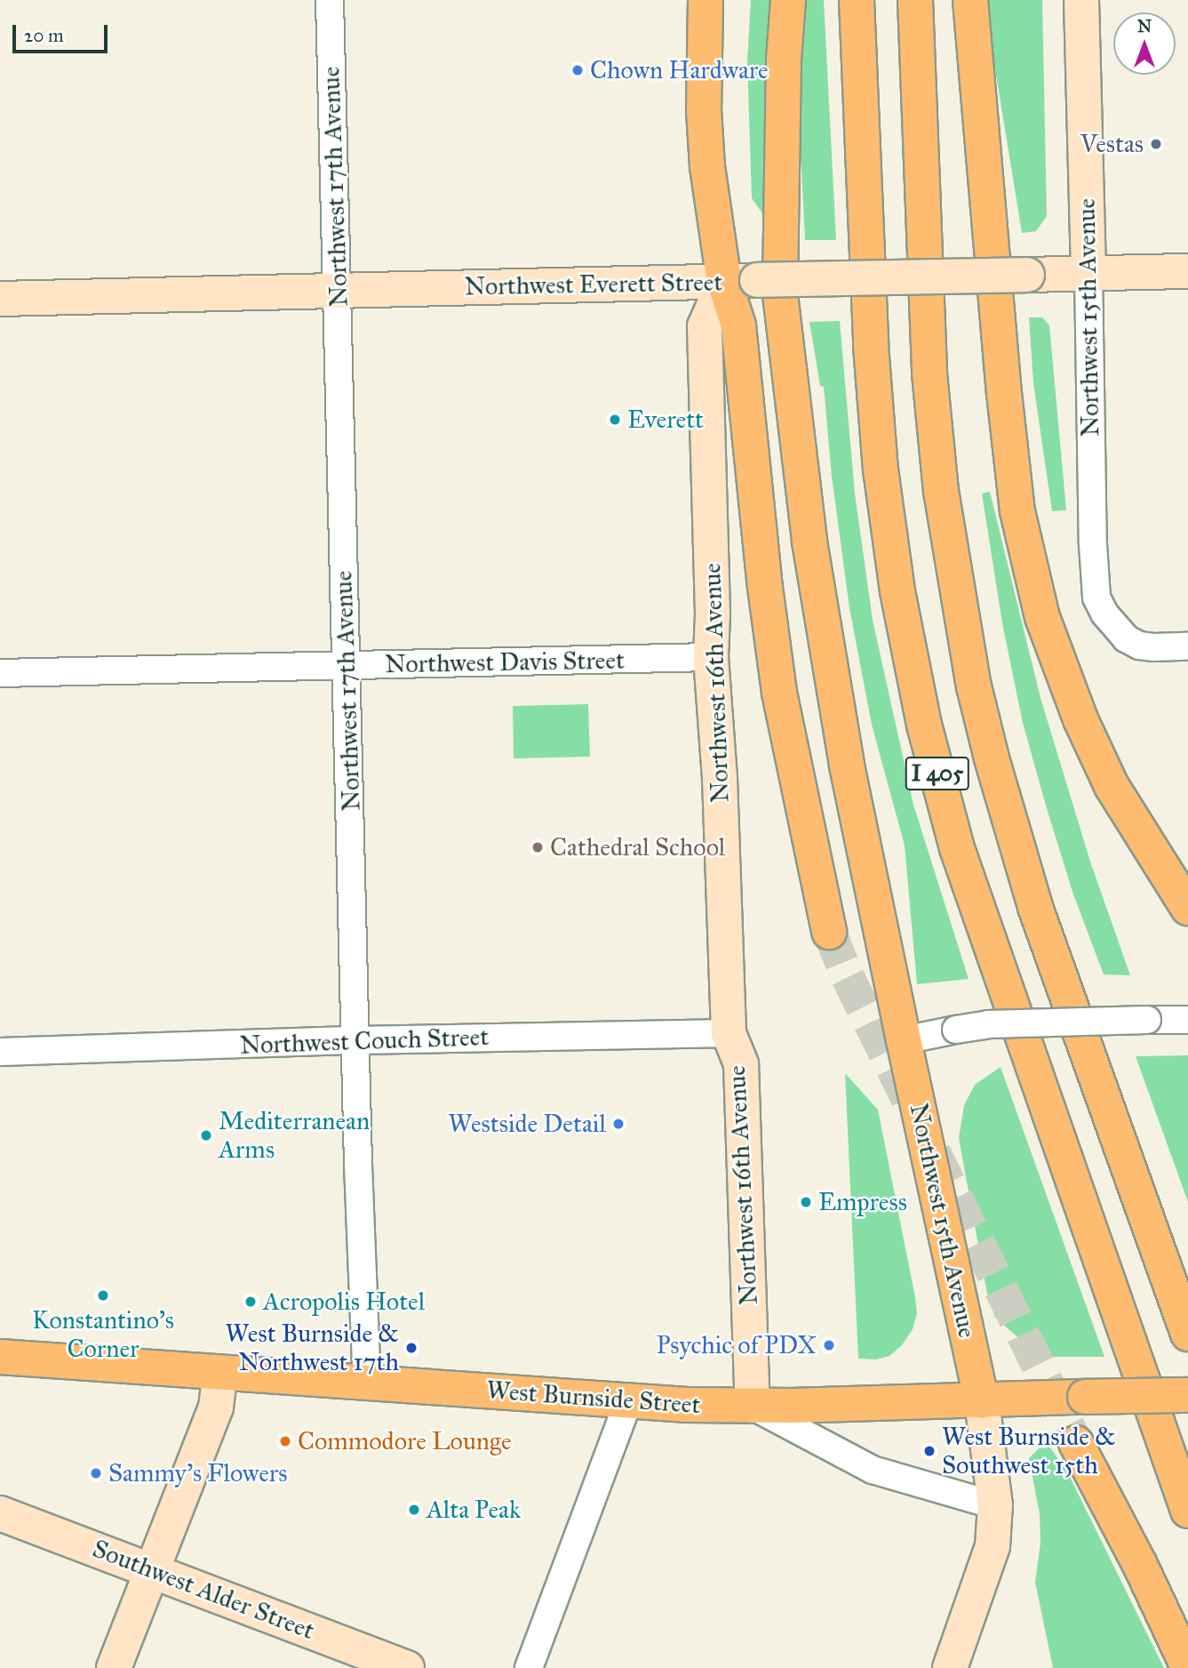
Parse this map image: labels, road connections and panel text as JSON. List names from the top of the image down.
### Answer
{
  "streets": {
    "main road": [
      "Northwest Everett Street",
      "Northwest 15th Avenue",
      "Northwest 16th Avenue",
      "I 405",
      "West Burnside Street",
      "Southwest Alder Street"
    ],
    "street": ["Northwest 17th Avenue", "Northwest Davis Street", "Northwest Couch Street"]
  },
  "crossings": [
    ["Northwest 17th Avenue", "Northwest Everett Street"],
    ["Northwest 17th Avenue", "Northwest Davis Street"],
    ["Northwest 17th Avenue", "Northwest Couch Street"],
    ["Northwest 17th Avenue", "West Burnside Street"],
    ["Northwest Everett Street", "Northwest 15th Avenue"],
    ["Northwest Everett Street", "Northwest 16th Avenue"],
    ["Northwest 15th Avenue", "West Burnside Street"],
    ["Northwest Davis Street", "Northwest 16th Avenue"],
    ["Northwest 16th Avenue", "Northwest Couch Street"],
    ["Northwest 16th Avenue", "West Burnside Street"]
  ],
  "places": [
    "Chown Hardware",
    "Vestas",
    "Everett",
    "Cathedral School",
    "Westside Detail",
    "Mediterranean Arms",
    "Empress",
    "Konstantino's Corner",
    "Acropolis Hotel",
    "Psychic of PDX",
    "West Burnside & Northwest 17th",
    "Commodore Lounge",
    "West Burnside & Southwest 15th",
    "Sammy's Flowers",
    "Alta Peak"
  ],
  "scale_bar": "20 m",
  "north": "top"
}
